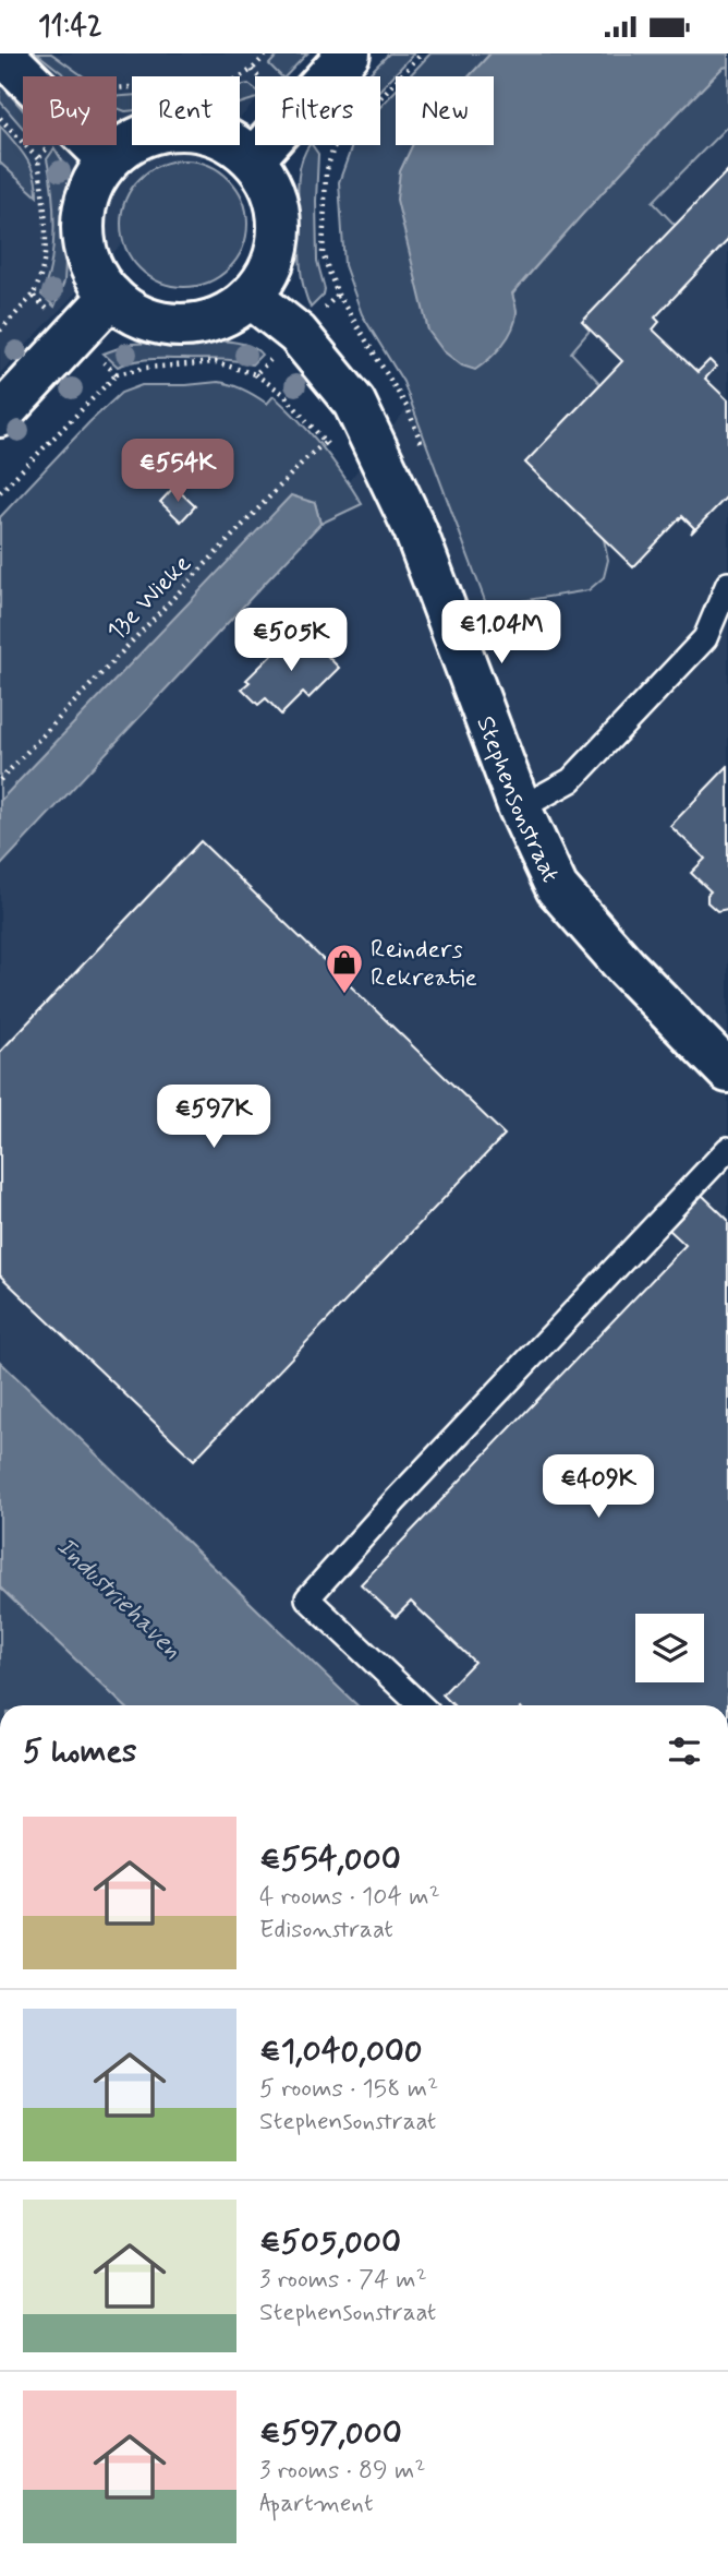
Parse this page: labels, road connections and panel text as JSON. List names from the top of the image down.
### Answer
{
  "streets": {
    "street": ["Stephensonstraat"],
    "path": ["13e Wieke"]
  },
  "water": ["Industriehaven"],
  "places": {
    "shop": ["Reinders Rekreatie"]
  },
  "page": {
    "status": "11:42",
    "chip": [
      "Buy",
      "Rent",
      "Filters",
      "New"
    ],
    "price": [
      "€554K",
      "€1.04M",
      "€505K",
      "€597K",
      "€409K"
    ],
    "heading": "5 homes",
    "list": [
      {
        "name": "€554,000",
        "note": "4 rooms · 104 m² · Edisonstraat"
      },
      {
        "name": "€1,040,000",
        "note": "5 rooms · 158 m² · Stephensonstraat"
      },
      {
        "name": "€505,000",
        "note": "3 rooms · 74 m² · Stephensonstraat"
      },
      {
        "name": "€597,000",
        "note": "3 rooms · 89 m² · Apartment"
      }
    ]
  }
}
